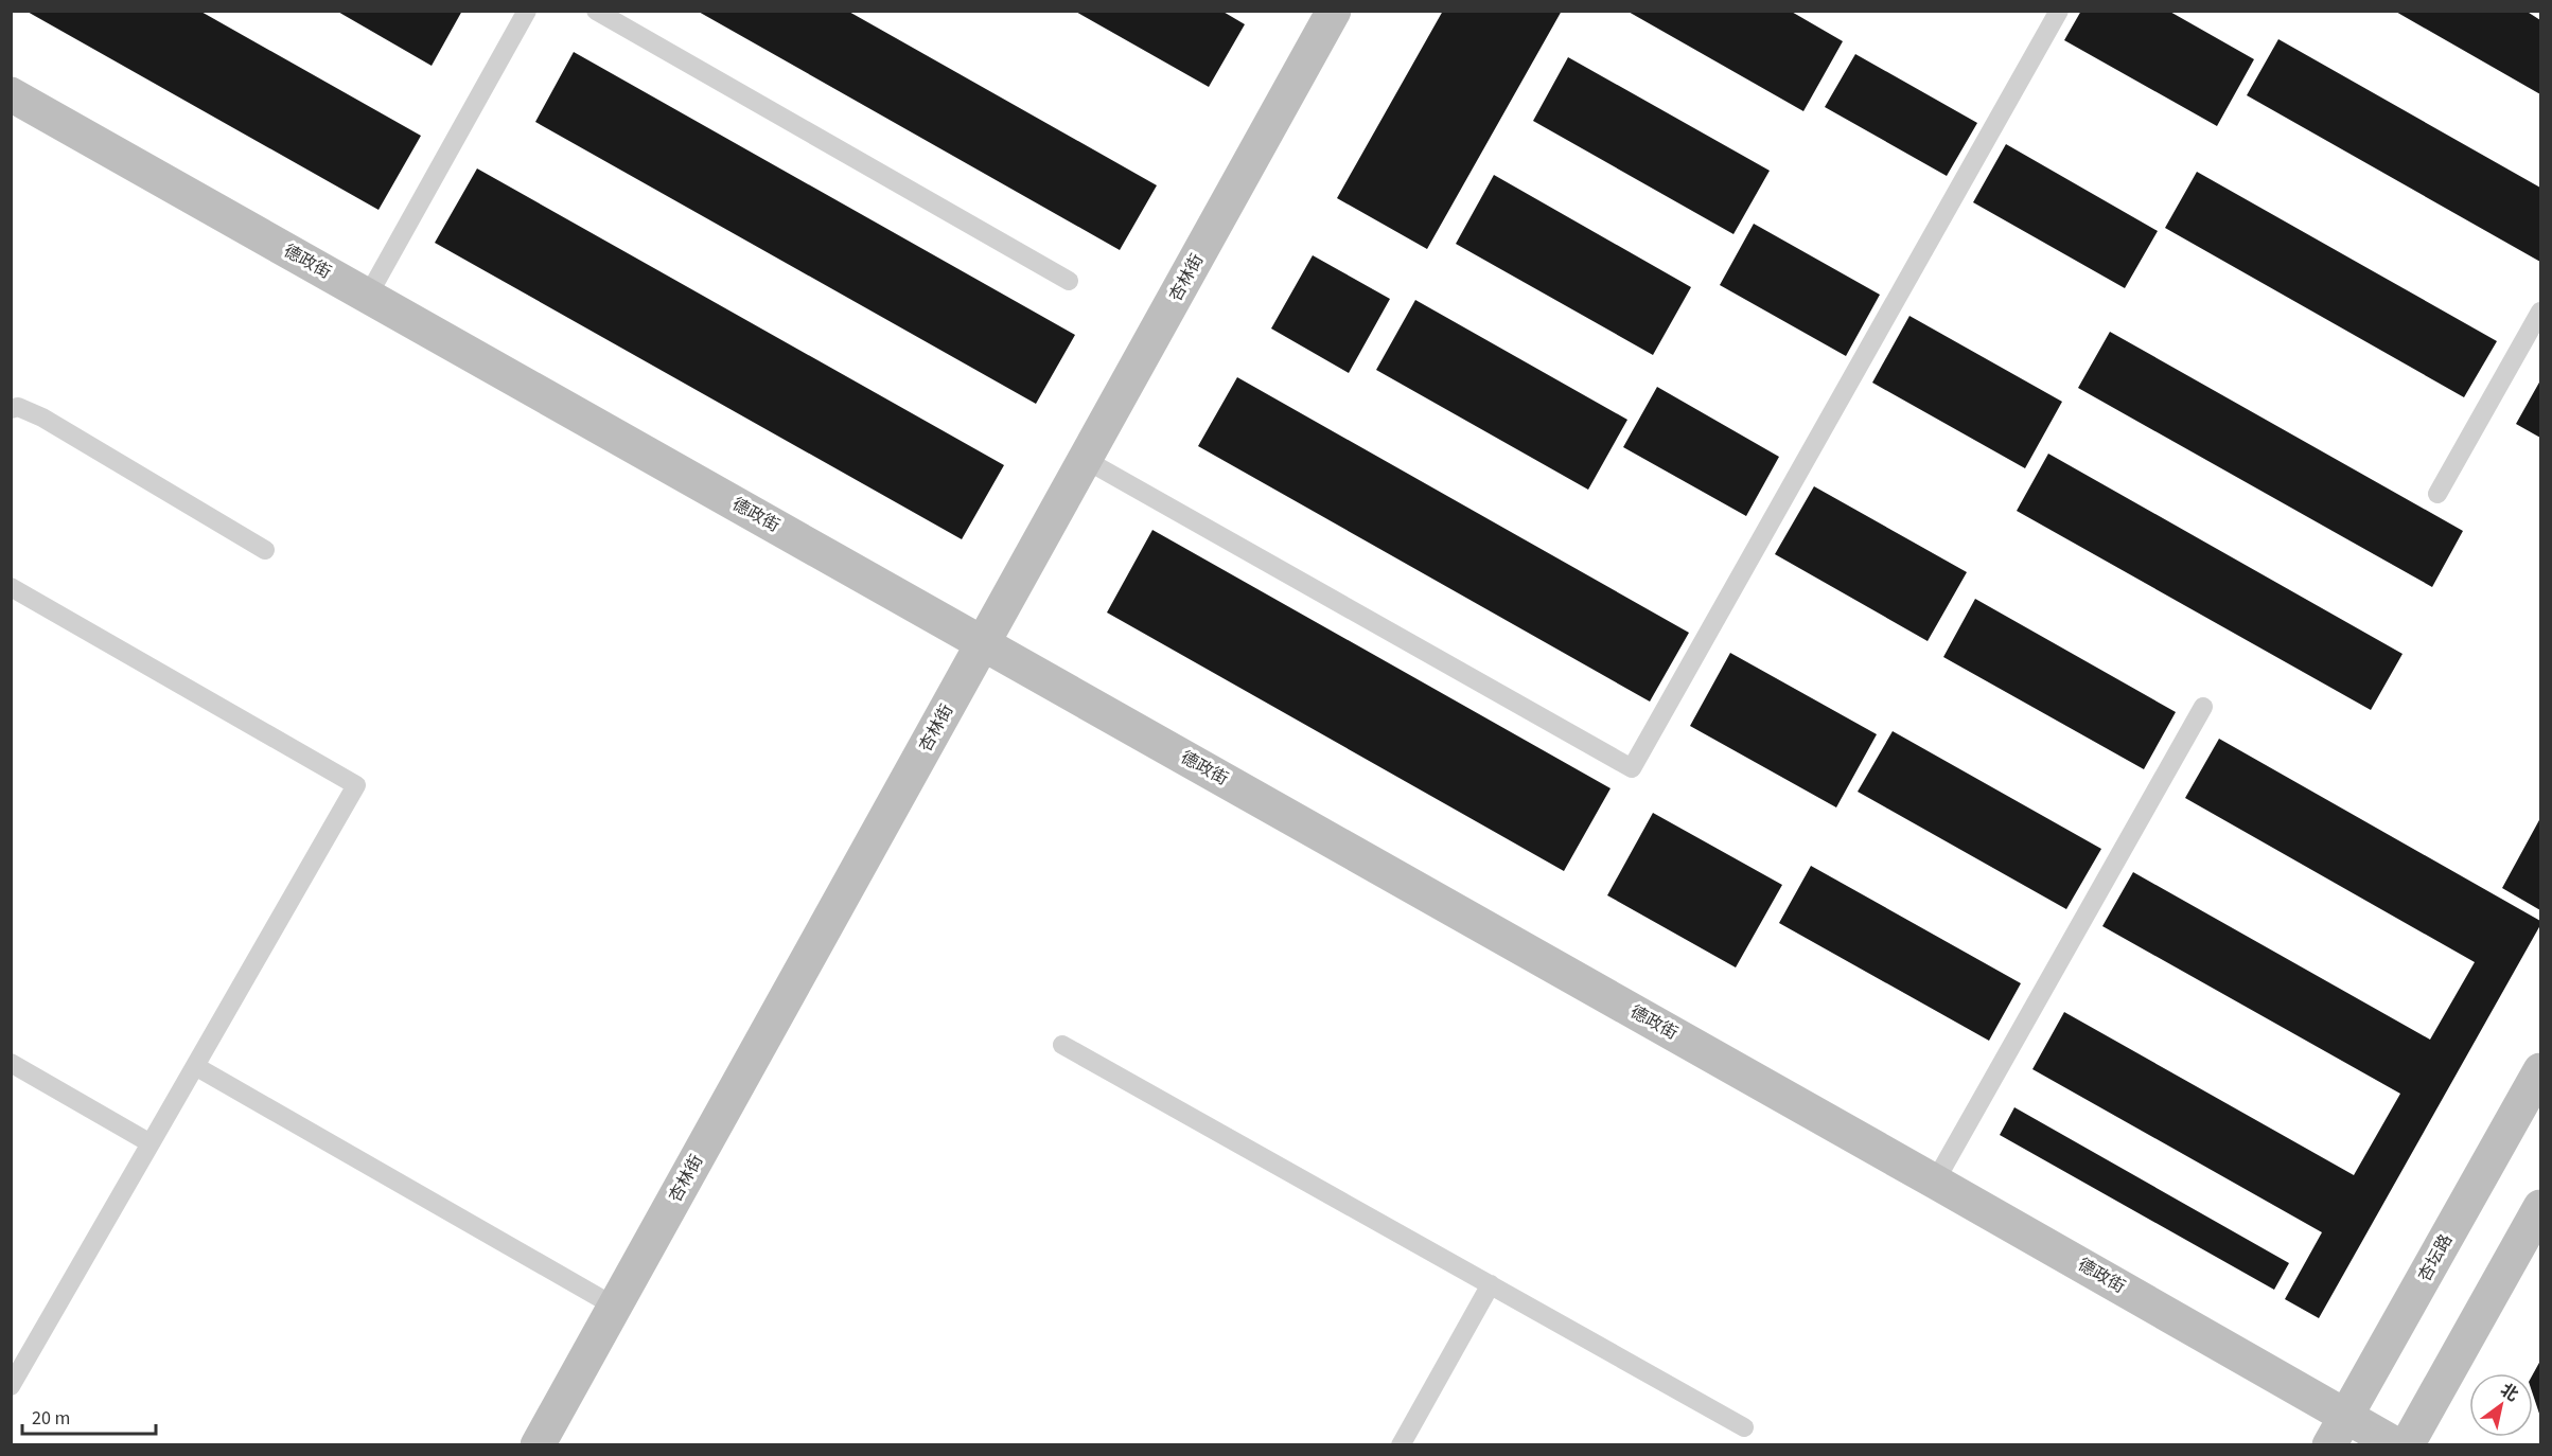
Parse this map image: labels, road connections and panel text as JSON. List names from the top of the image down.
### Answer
{
  "streets": {
    "street": ["德政街", "杏林街", "杏坛路"]
  },
  "crossings": [
    ["德政街", "杏林街"],
    ["德政街", "杏坛路"]
  ],
  "scale_bar": "20 m",
  "north": "top right"
}
